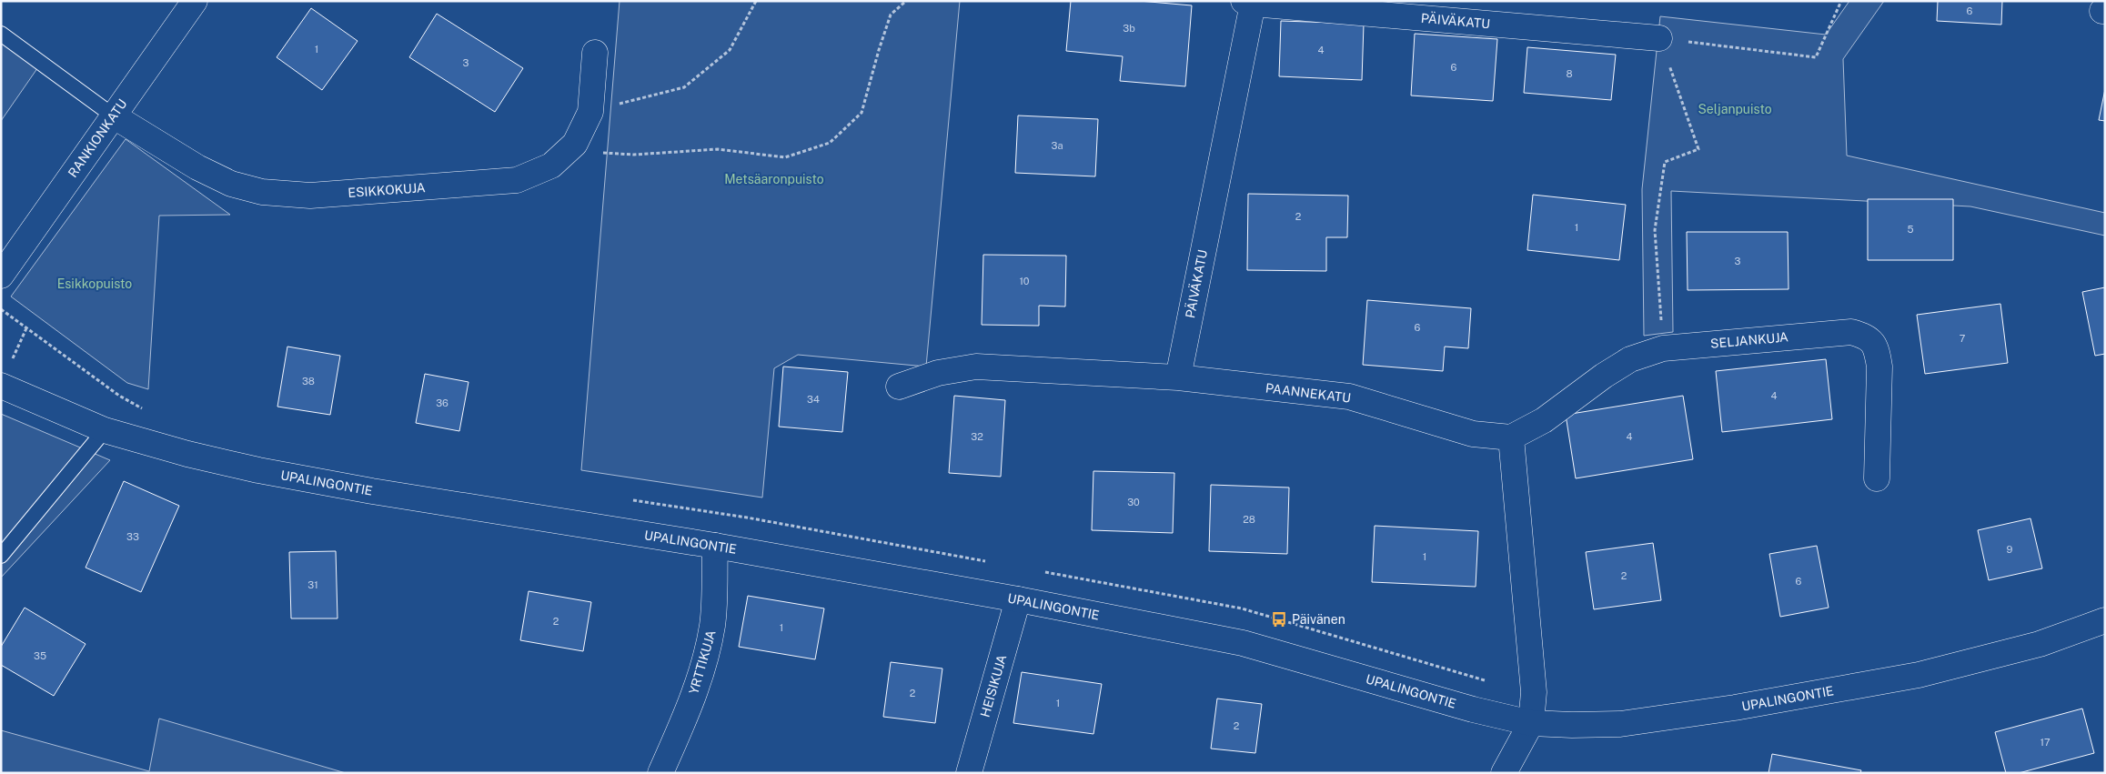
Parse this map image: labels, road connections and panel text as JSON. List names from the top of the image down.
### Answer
{
  "streets": {
    "street": [
      "PÄIVÄKATU",
      "RANKIONKATU",
      "ESIKKOKUJA",
      "SELJANKUJA",
      "PAANNEKATU",
      "UPALINGONTIE",
      "YRTTIKUJA",
      "HEISIKUJA"
    ]
  },
  "crossings": [
    ["PÄIVÄKATU", "PAANNEKATU"],
    ["RANKIONKATU", "ESIKKOKUJA"],
    ["SELJANKUJA", "PAANNEKATU"],
    ["UPALINGONTIE", "YRTTIKUJA"],
    ["UPALINGONTIE", "HEISIKUJA"]
  ],
  "parks": ["Seljanpuisto", "Metsäaronpuisto", "Esikkopuisto"],
  "places": {
    "bus stop": ["Päivänen"]
  },
  "house_numbers": [
    "6",
    "3b",
    "1",
    "4",
    "3",
    "6",
    "8",
    "3a",
    "2",
    "1",
    "5",
    "3",
    "10",
    "6",
    "7",
    "38",
    "4",
    "34",
    "36",
    "32",
    "4",
    "30",
    "28",
    "33",
    "9",
    "1",
    "2",
    "6",
    "31",
    "2",
    "1",
    "35",
    "2",
    "1",
    "2",
    "17"
  ]
}
